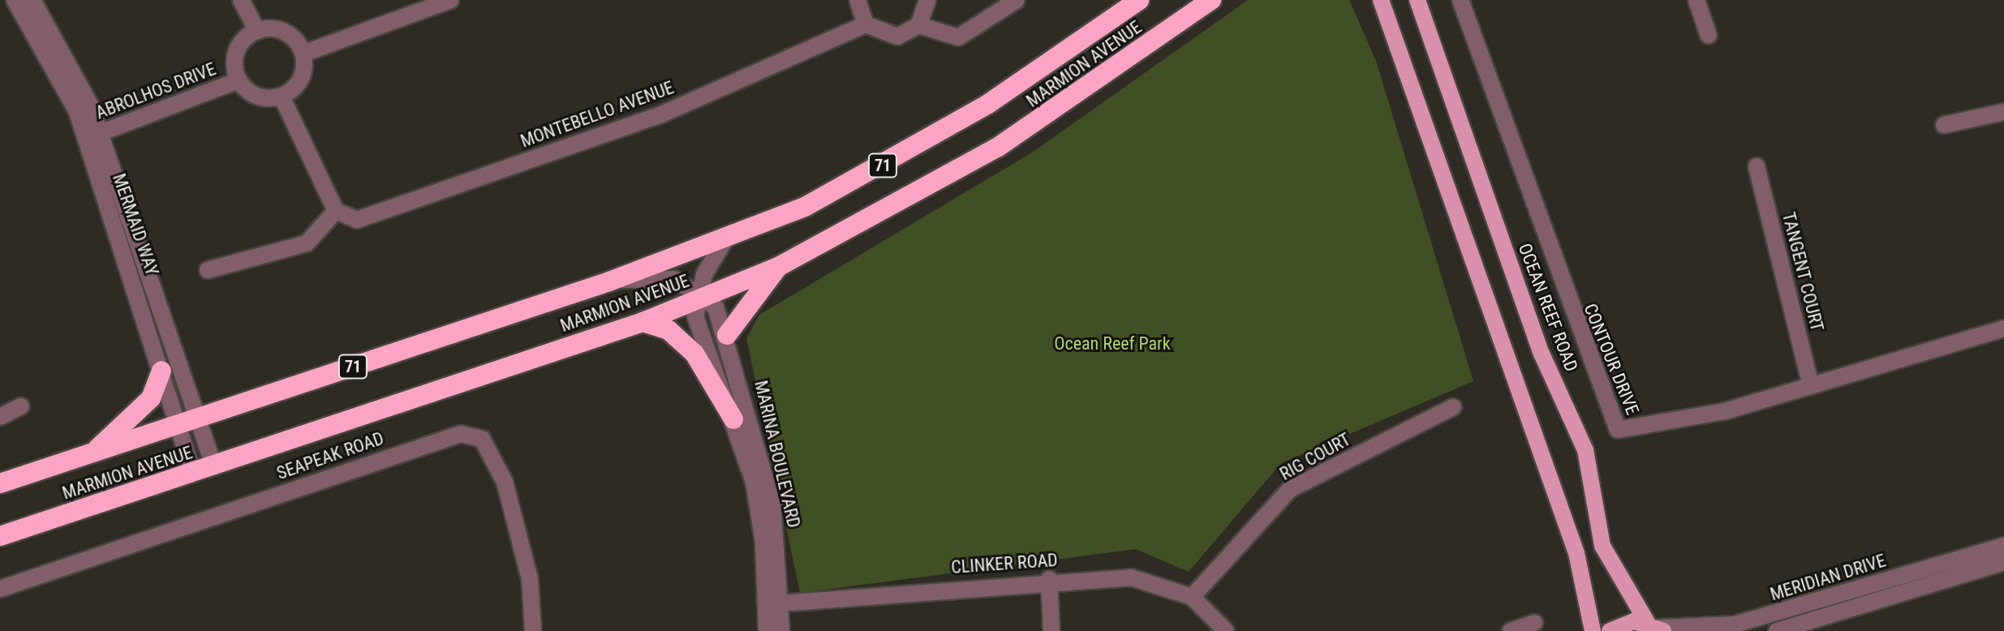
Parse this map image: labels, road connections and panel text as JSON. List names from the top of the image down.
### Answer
{
  "streets": {
    "highway": ["MARMION AVENUE", "71"],
    "main road": ["OCEAN REEF ROAD"],
    "street": [
      "ABROLHOS DRIVE",
      "MONTEBELLO AVENUE",
      "MERMAID WAY",
      "TANGENT COURT",
      "CONTOUR DRIVE",
      "MARINA BOULEVARD",
      "SEAPEAK ROAD",
      "RIG COURT",
      "CLINKER ROAD",
      "MERIDIAN DRIVE"
    ]
  },
  "crossings": [
    ["MARMION AVENUE", "MERMAID WAY"],
    ["MARMION AVENUE", "MARINA BOULEVARD"],
    ["ABROLHOS DRIVE", "MERMAID WAY"],
    ["TANGENT COURT", "CONTOUR DRIVE"],
    ["OCEAN REEF ROAD", "MERIDIAN DRIVE"],
    ["MARINA BOULEVARD", "CLINKER ROAD"],
    ["RIG COURT", "CLINKER ROAD"]
  ],
  "parks": ["Ocean Reef Park"]
}
